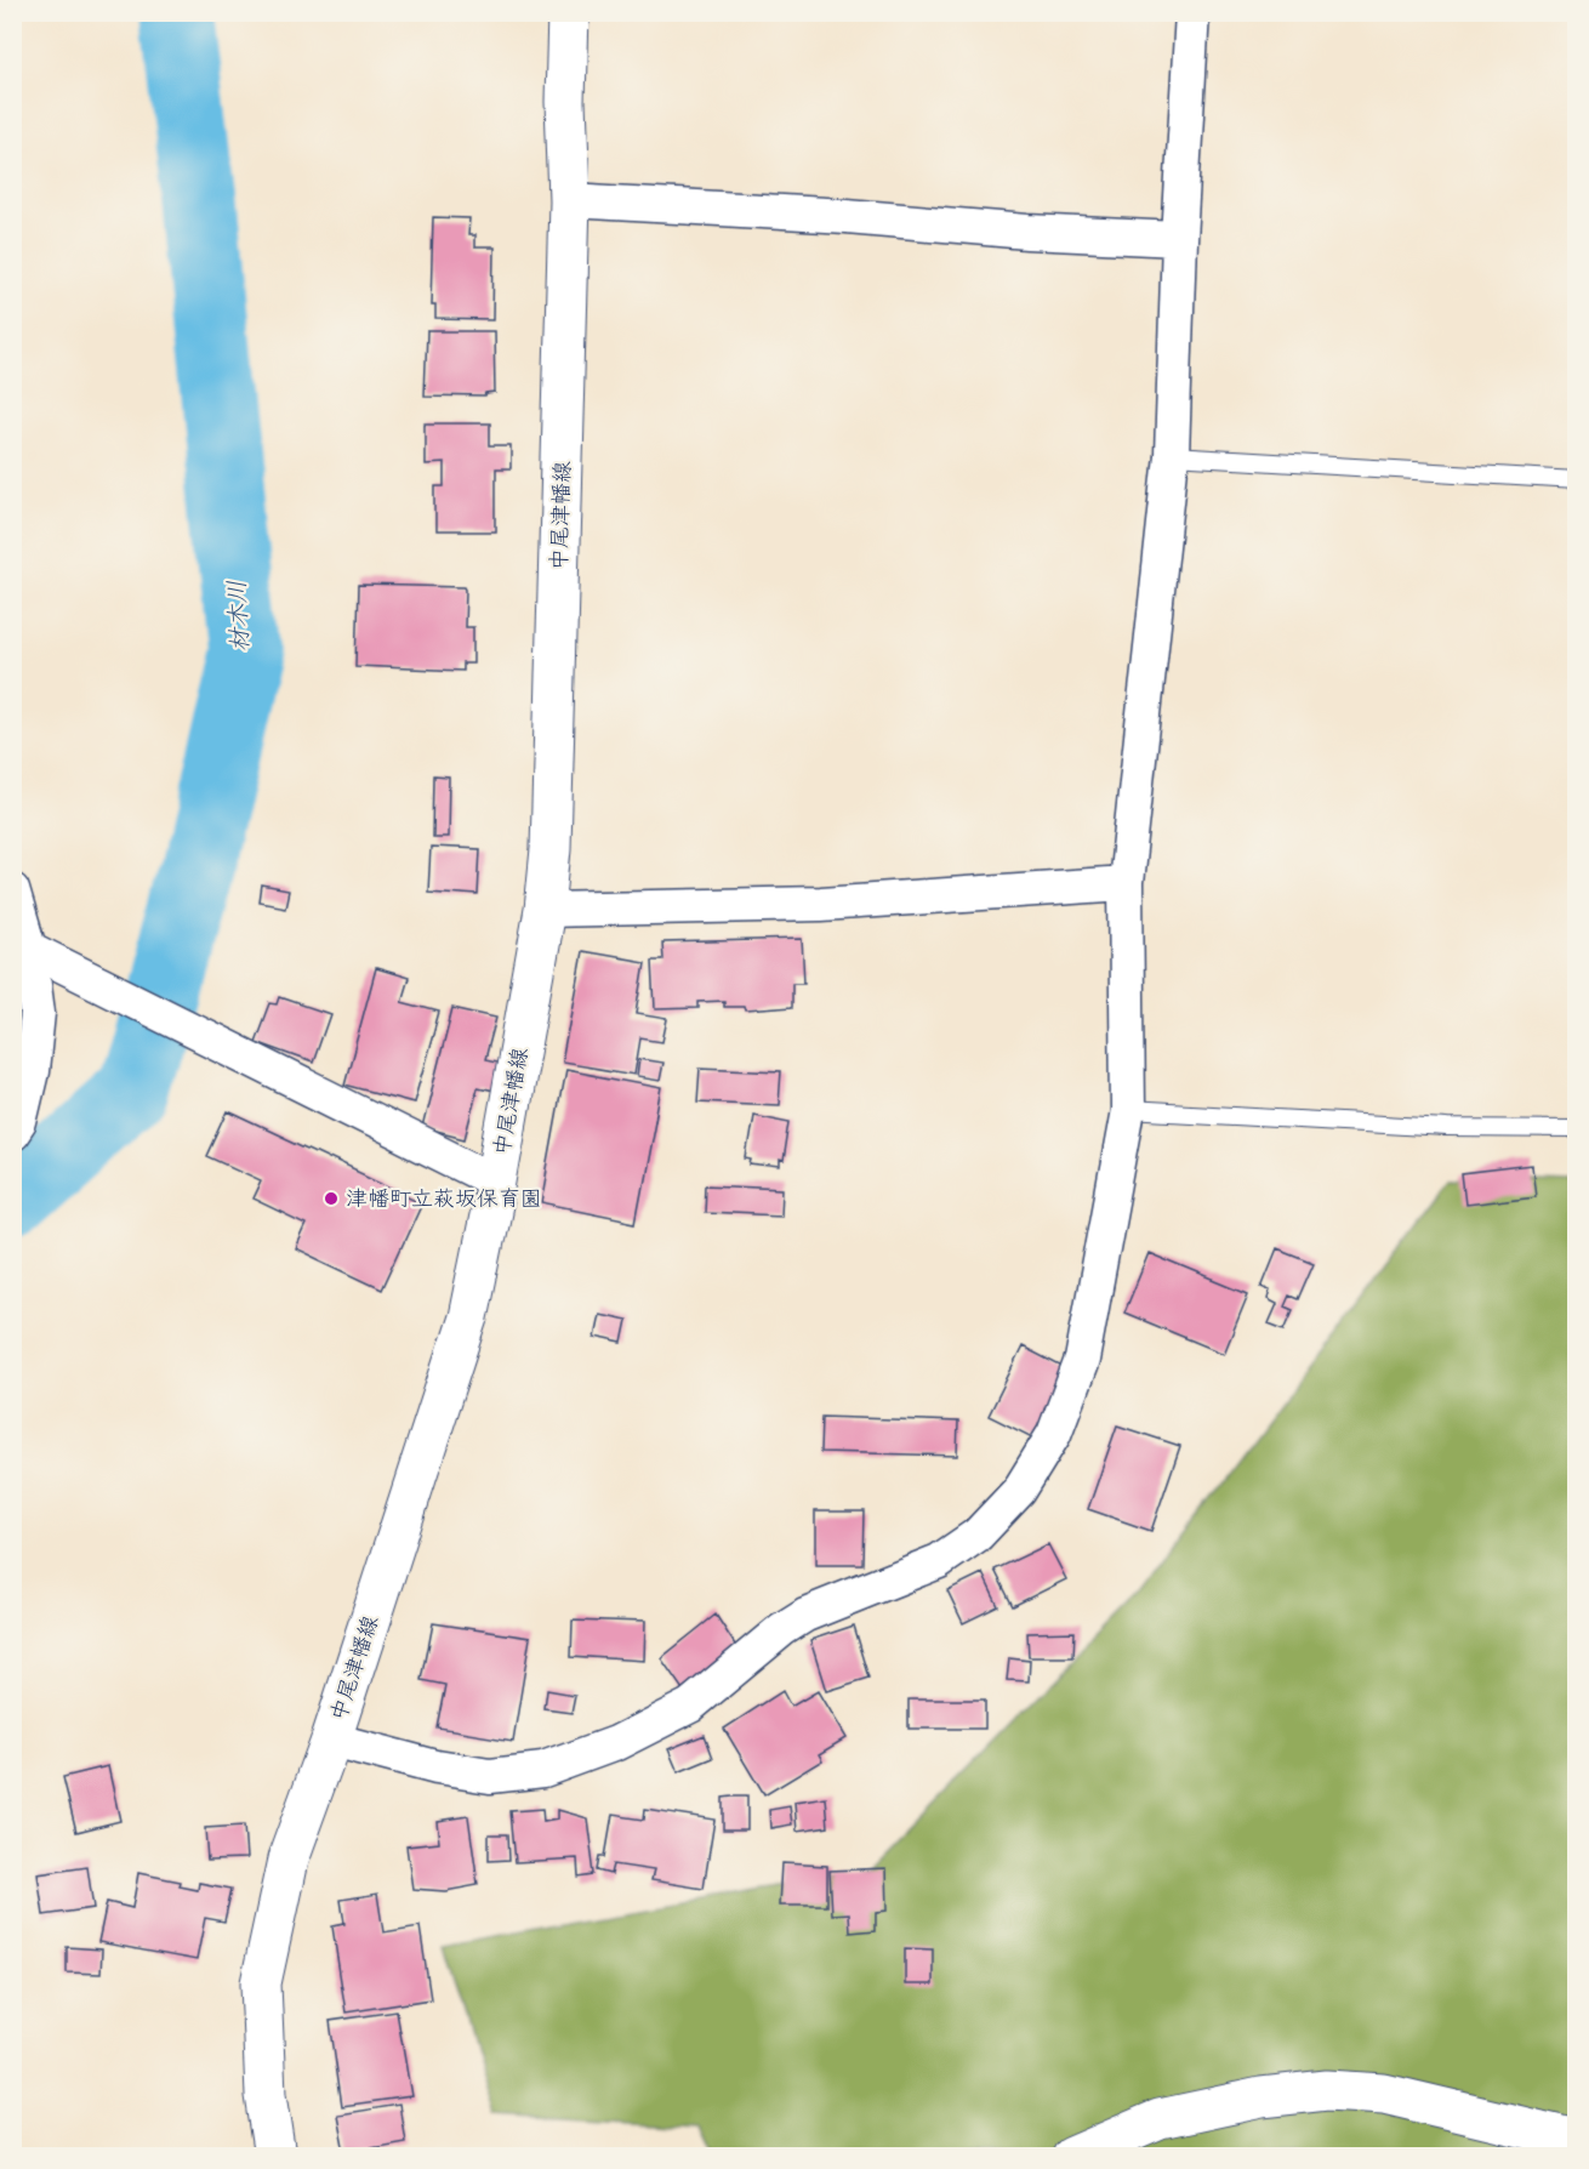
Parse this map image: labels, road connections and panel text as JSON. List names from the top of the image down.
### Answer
{
  "streets": {
    "main road": ["中尾津幡線"]
  },
  "water": ["材木川"],
  "places": ["津幡町立萩坂保育園"]
}
